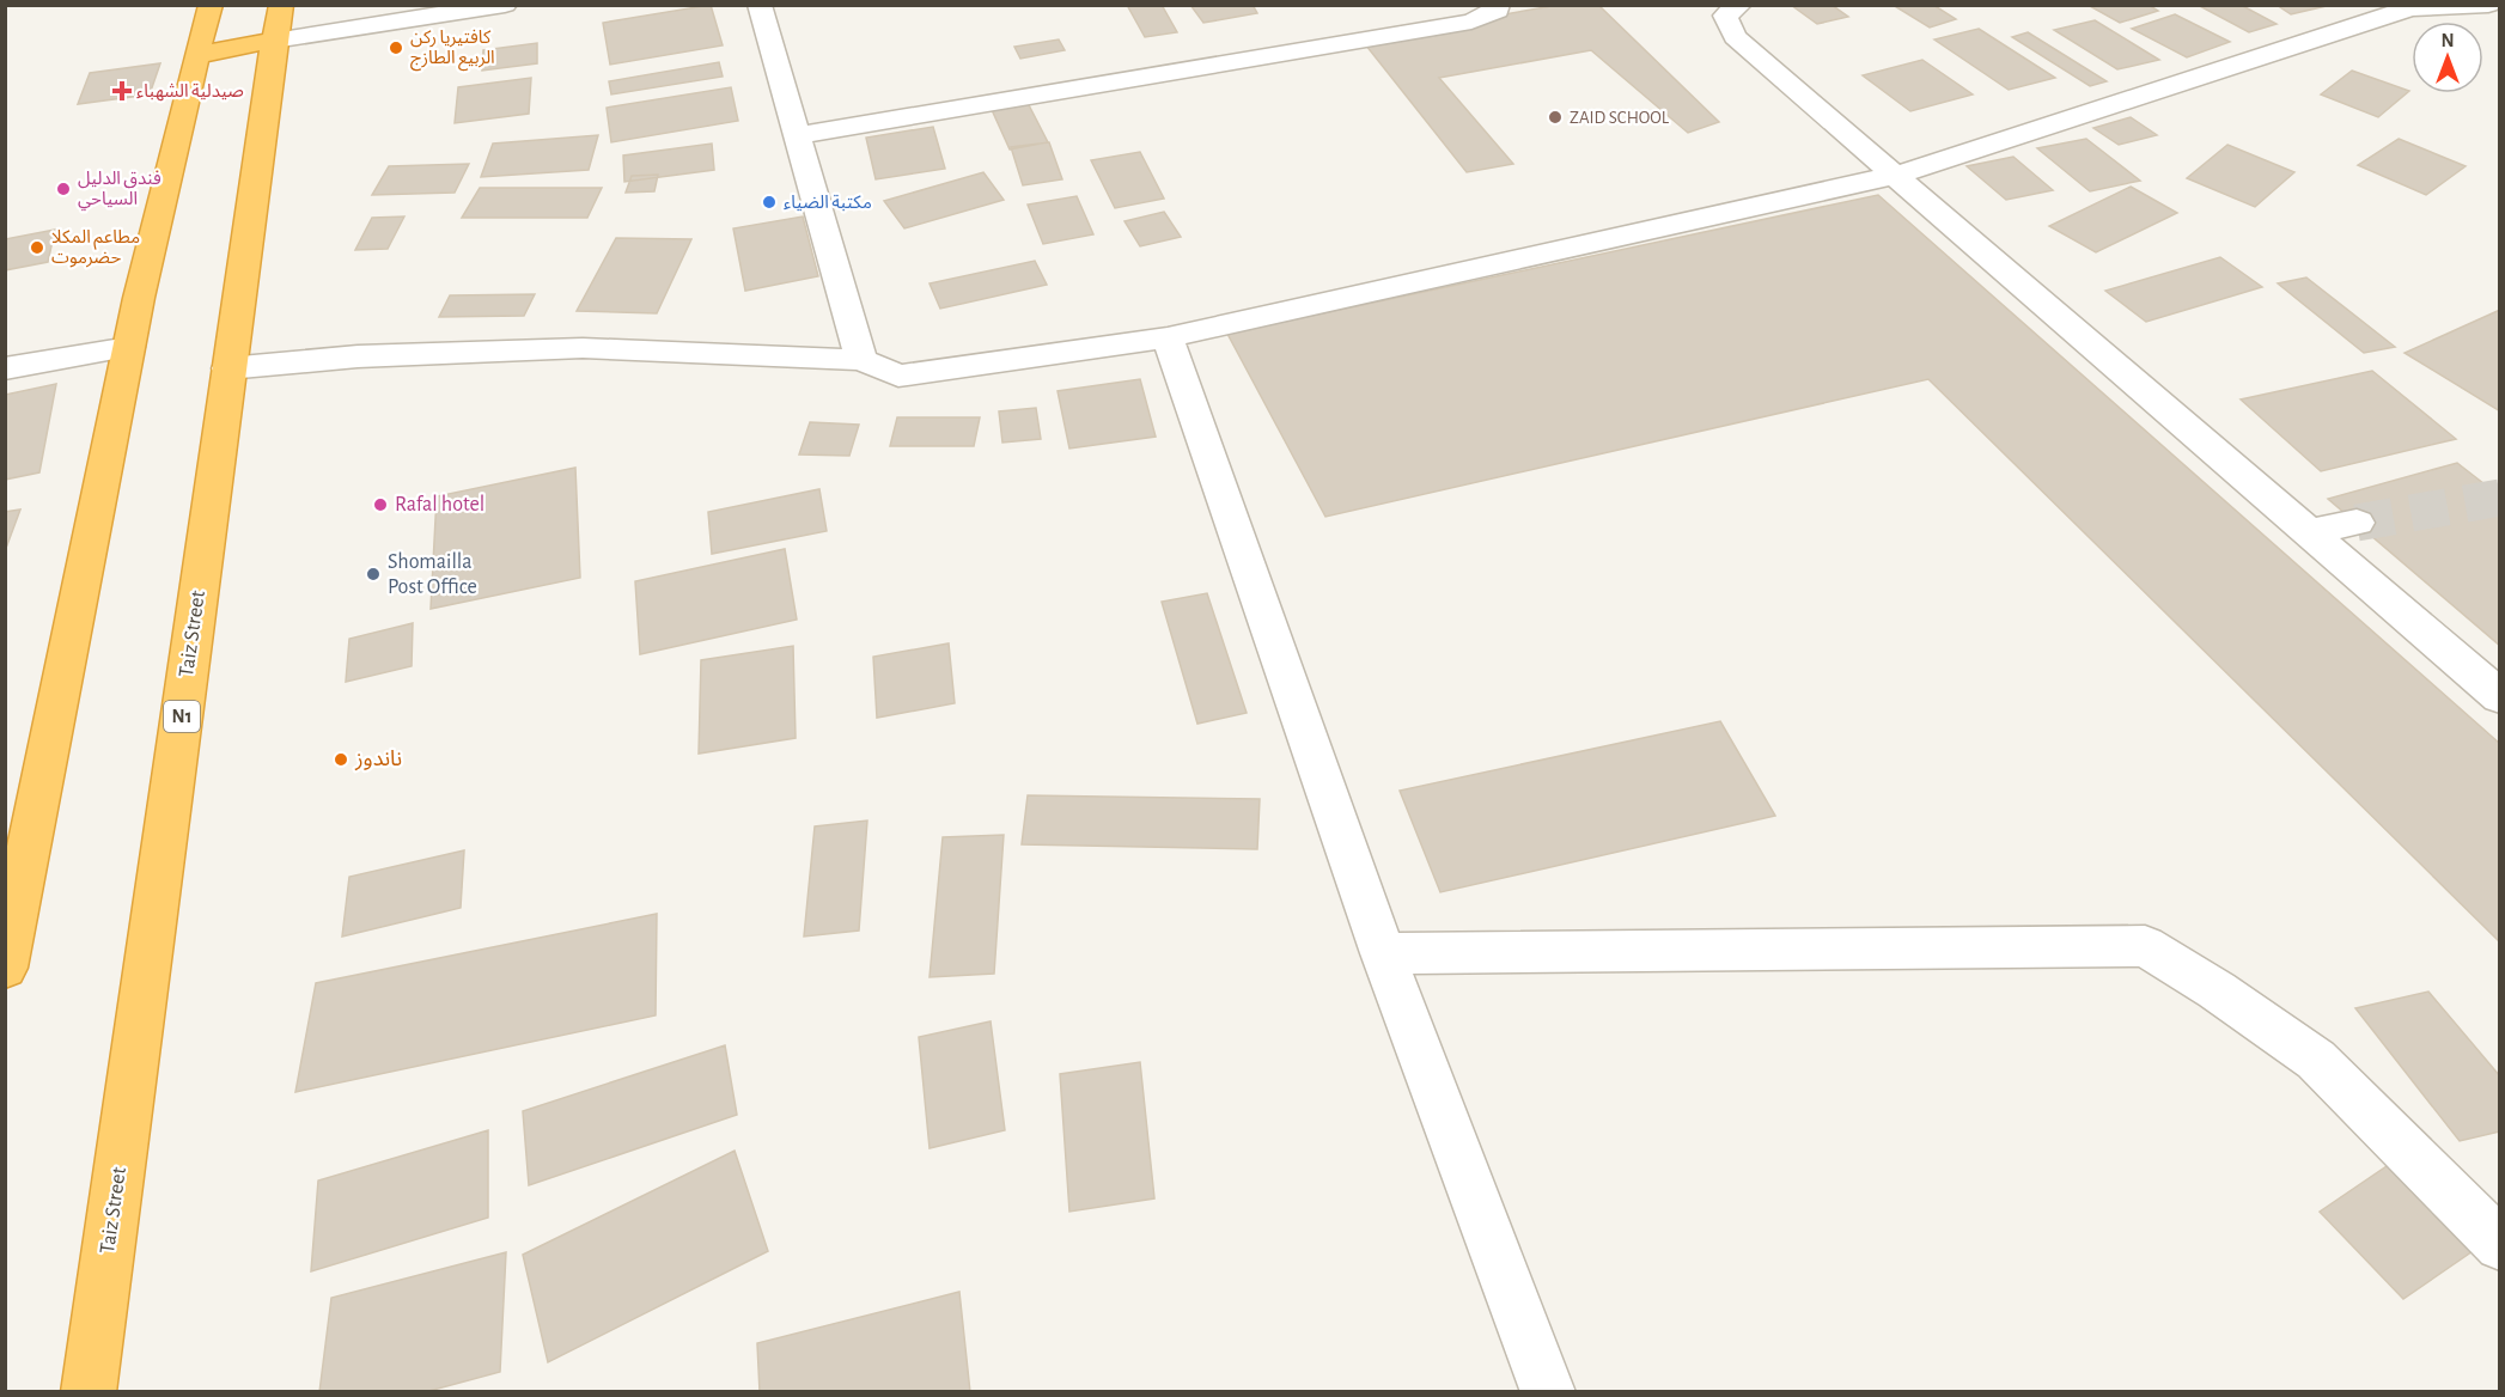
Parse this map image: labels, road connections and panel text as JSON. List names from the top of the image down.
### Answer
{
  "streets": {
    "highway": ["Taiz Street", "N1"]
  },
  "places": {
    "other": [
      "كافتيريا ركن الربيع الطازج",
      "ZAID SCHOOL",
      "فندق الدليل السياحي",
      "مكتبة الضياء",
      "مطاعم المكلا حضرموت",
      "Rafal hotel",
      "Shomailla Post Office",
      "ناندوز"
    ],
    "health": ["صيدلية الشهباء"]
  },
  "north": "top"
}
